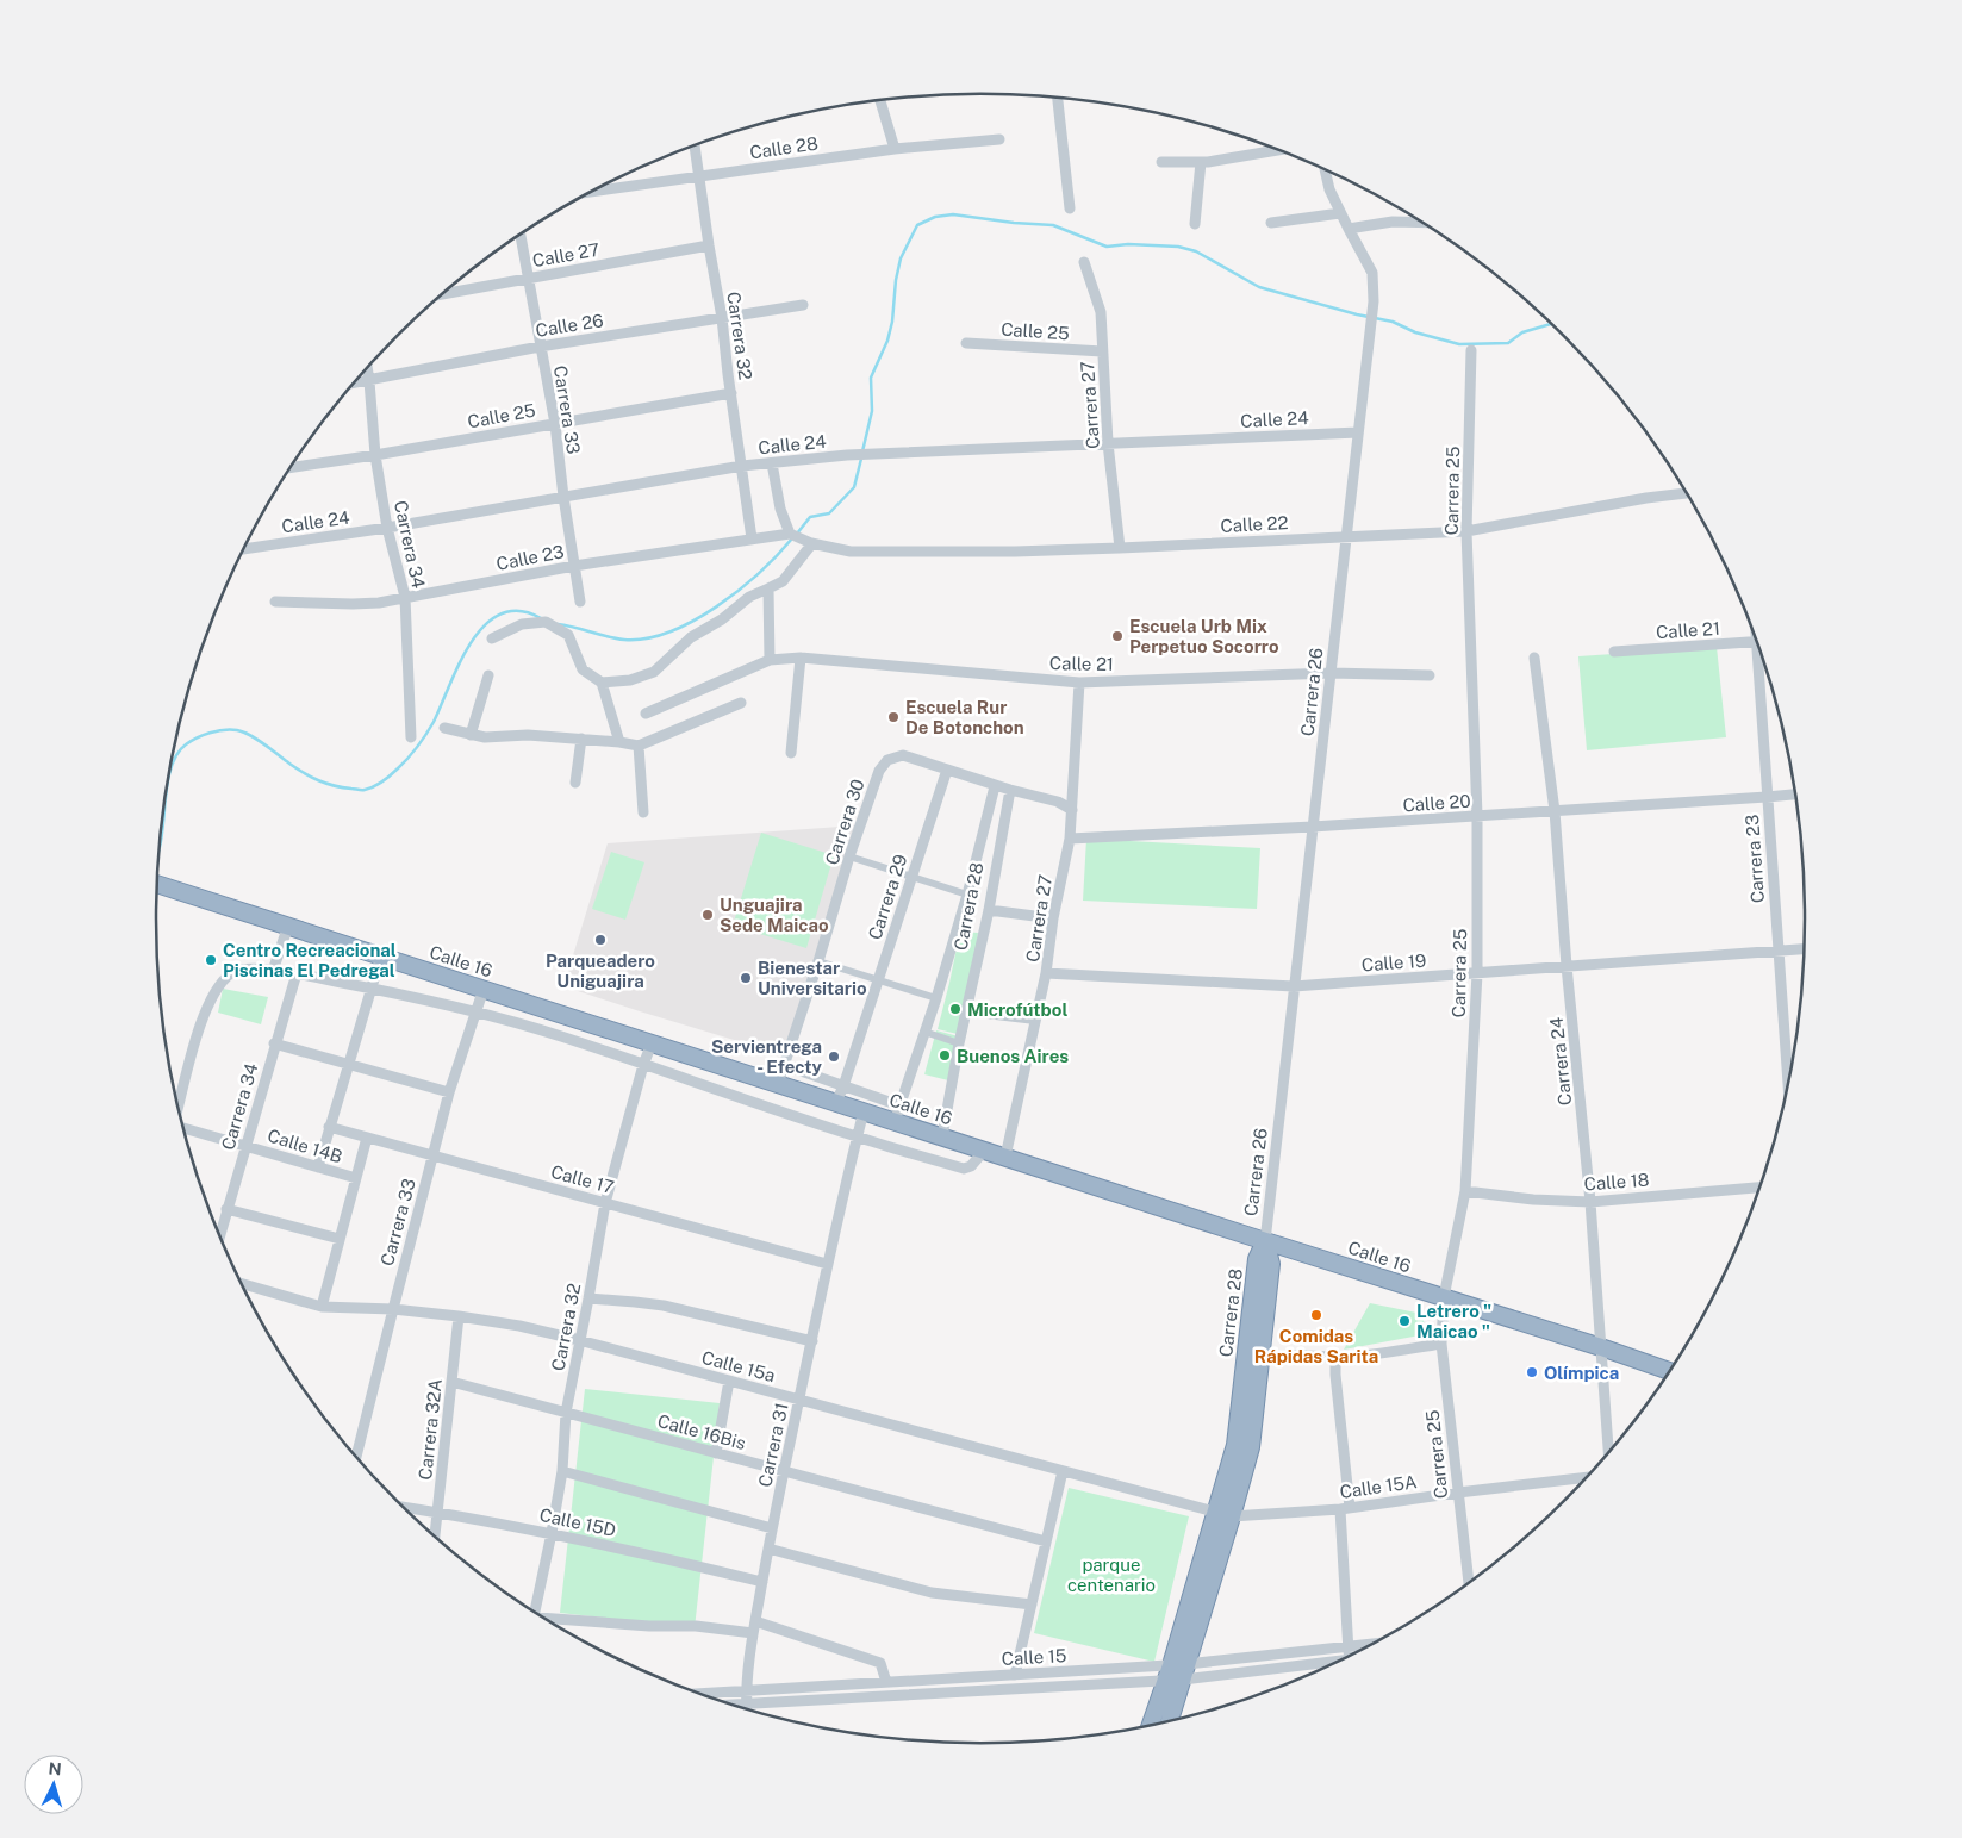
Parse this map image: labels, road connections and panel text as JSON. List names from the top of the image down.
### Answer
{
  "streets": {
    "highway": ["Carrera 28", "Calle 16"],
    "street": [
      "Calle 28",
      "Calle 27",
      "Calle 26",
      "Calle 25",
      "Carrera 32",
      "Carrera 27",
      "Carrera 33",
      "Calle 24",
      "Carrera 25",
      "Calle 22",
      "Carrera 34",
      "Calle 23",
      "Calle 21",
      "Carrera 26",
      "Calle 20",
      "Carrera 30",
      "Carrera 23",
      "Carrera 29",
      "Calle 19",
      "Carrera 24",
      "Calle 14B",
      "Calle 17",
      "Calle 18",
      "Calle 15a",
      "Carrera 32A",
      "Calle 16Bis",
      "Carrera 31",
      "Calle 15A",
      "Calle 15D",
      "Calle 15"
    ]
  },
  "crossings": [
    ["Calle 28", "Carrera 32"],
    ["Calle 27", "Carrera 32"],
    ["Calle 27", "Carrera 33"],
    ["Calle 26", "Carrera 32"],
    ["Calle 26", "Carrera 33"],
    ["Calle 26", "Carrera 34"],
    ["Calle 25", "Carrera 32"],
    ["Calle 25", "Carrera 27"],
    ["Calle 25", "Carrera 33"],
    ["Calle 25", "Carrera 34"],
    ["Carrera 32", "Calle 24"],
    ["Carrera 32", "Calle 23"],
    ["Carrera 32", "Calle 16"],
    ["Carrera 32", "Calle 17"],
    ["Carrera 32", "Calle 15a"],
    ["Carrera 32", "Calle 16Bis"],
    ["Carrera 32", "Calle 15D"],
    ["Carrera 27", "Calle 24"],
    ["Carrera 27", "Calle 22"],
    ["Carrera 27", "Calle 21"],
    ["Carrera 27", "Calle 20"],
    ["Carrera 27", "Calle 16"],
    ["Carrera 27", "Calle 19"],
    ["Carrera 33", "Calle 24"],
    ["Carrera 33", "Calle 23"],
    ["Carrera 33", "Calle 16"],
    ["Carrera 33", "Calle 17"],
    ["Carrera 33", "Calle 15a"],
    ["Calle 24", "Carrera 34"],
    ["Calle 24", "Carrera 26"],
    ["Carrera 25", "Calle 22"],
    ["Carrera 25", "Calle 20"],
    ["Carrera 25", "Calle 16"],
    ["Carrera 25", "Calle 19"],
    ["Carrera 25", "Calle 18"],
    ["Carrera 25", "Calle 15A"],
    ["Calle 22", "Calle 23"],
    ["Calle 22", "Carrera 26"],
    ["Carrera 34", "Calle 23"],
    ["Carrera 34", "Calle 14B"],
    ["Calle 21", "Carrera 26"],
    ["Carrera 26", "Calle 20"],
    ["Carrera 26", "Carrera 28"],
    ["Carrera 26", "Calle 16"],
    ["Carrera 26", "Calle 19"],
    ["Calle 20", "Carrera 23"],
    ["Calle 20", "Carrera 24"],
    ["Carrera 30", "Carrera 29"],
    ["Carrera 30", "Calle 16"],
    ["Carrera 23", "Calle 19"],
    ["Carrera 29", "Calle 16"],
    ["Carrera 28", "Calle 16"],
    ["Carrera 28", "Calle 15a"],
    ["Carrera 28", "Calle 15A"],
    ["Carrera 28", "Calle 15"],
    ["Calle 16", "Carrera 24"],
    ["Calle 16", "Carrera 31"],
    ["Calle 19", "Carrera 24"],
    ["Carrera 24", "Calle 18"],
    ["Calle 17", "Carrera 31"],
    ["Calle 15a", "Carrera 32A"],
    ["Calle 15a", "Carrera 31"],
    ["Calle 15a", "Calle 15A"],
    ["Carrera 32A", "Calle 16Bis"],
    ["Carrera 32A", "Calle 15D"],
    ["Calle 16Bis", "Carrera 31"],
    ["Carrera 31", "Calle 15D"],
    ["Carrera 31", "Calle 15"]
  ],
  "parks": ["parque centenario"],
  "places": [
    "Escuela Urb Mix Perpetuo Socorro",
    "Escuela Rur De Botonchon",
    "Unguajira Sede Maicao",
    "Parqueadero Uniguajira",
    "Centro Recreacional Piscinas El Pedregal",
    "Bienestar Universitario",
    "Microfútbol",
    "Buenos Aires",
    "Servientrega - Efecty",
    "Comidas Rápidas Sarita",
    "Letrero \" Maicao \"",
    "Olímpica"
  ],
  "north": "top"
}
